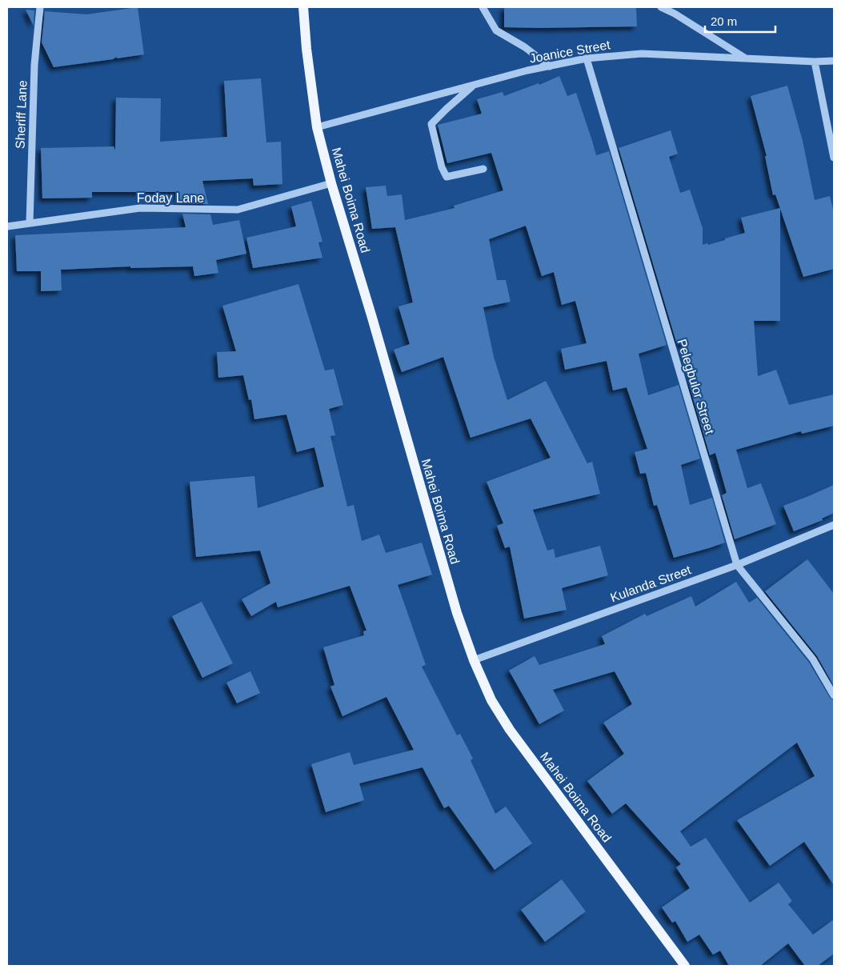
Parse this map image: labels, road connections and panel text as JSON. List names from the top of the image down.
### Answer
{
  "streets": {
    "main road": ["Mahei Boima Road"],
    "street": [
      "Joanice Street",
      "Sheriff Lane",
      "Foday Lane",
      "Pelegbulor Street",
      "Kulanda Street"
    ]
  },
  "crossings": [
    ["Joanice Street", "Mahei Boima Road"],
    ["Joanice Street", "Pelegbulor Street"],
    ["Sheriff Lane", "Foday Lane"],
    ["Foday Lane", "Mahei Boima Road"],
    ["Mahei Boima Road", "Kulanda Street"],
    ["Pelegbulor Street", "Kulanda Street"]
  ],
  "scale_bar": "20 m"
}
